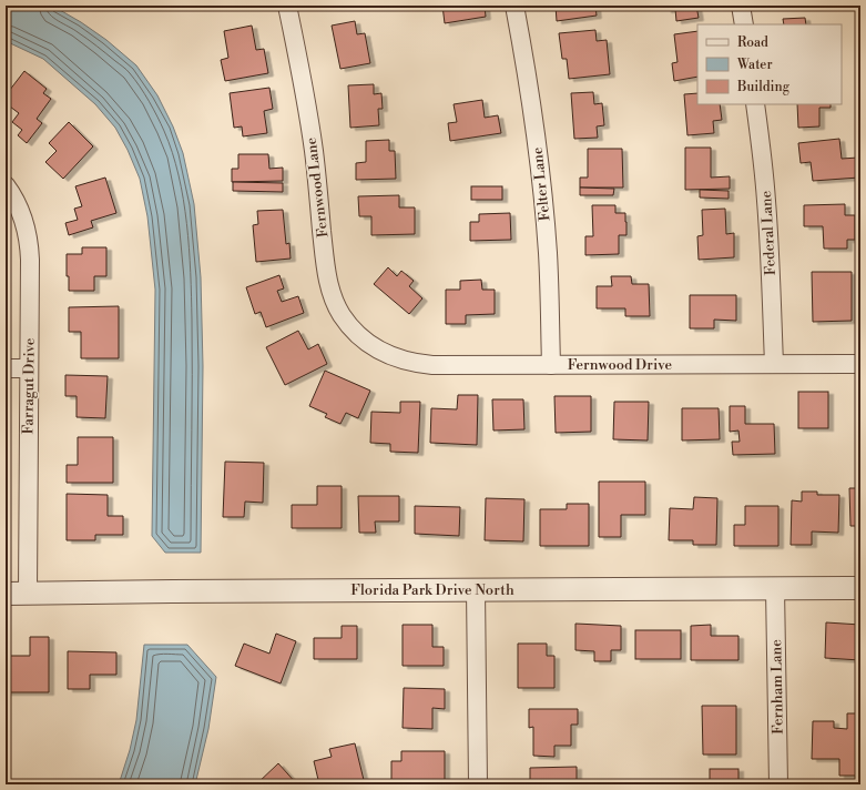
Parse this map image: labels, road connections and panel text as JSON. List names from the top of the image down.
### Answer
{
  "streets": {
    "street": [
      "Felter Lane",
      "Fernwood Lane",
      "Federal Lane",
      "Fernwood Drive",
      "Farragut Drive",
      "Florida Park Drive North",
      "Fernham Lane"
    ]
  },
  "crossings": [
    ["Felter Lane", "Fernwood Drive"],
    ["Fernwood Lane", "Fernwood Drive"],
    ["Federal Lane", "Fernwood Drive"],
    ["Farragut Drive", "Florida Park Drive North"],
    ["Florida Park Drive North", "Fernham Lane"]
  ],
  "legend": ["Road", "Water", "Building"]
}
